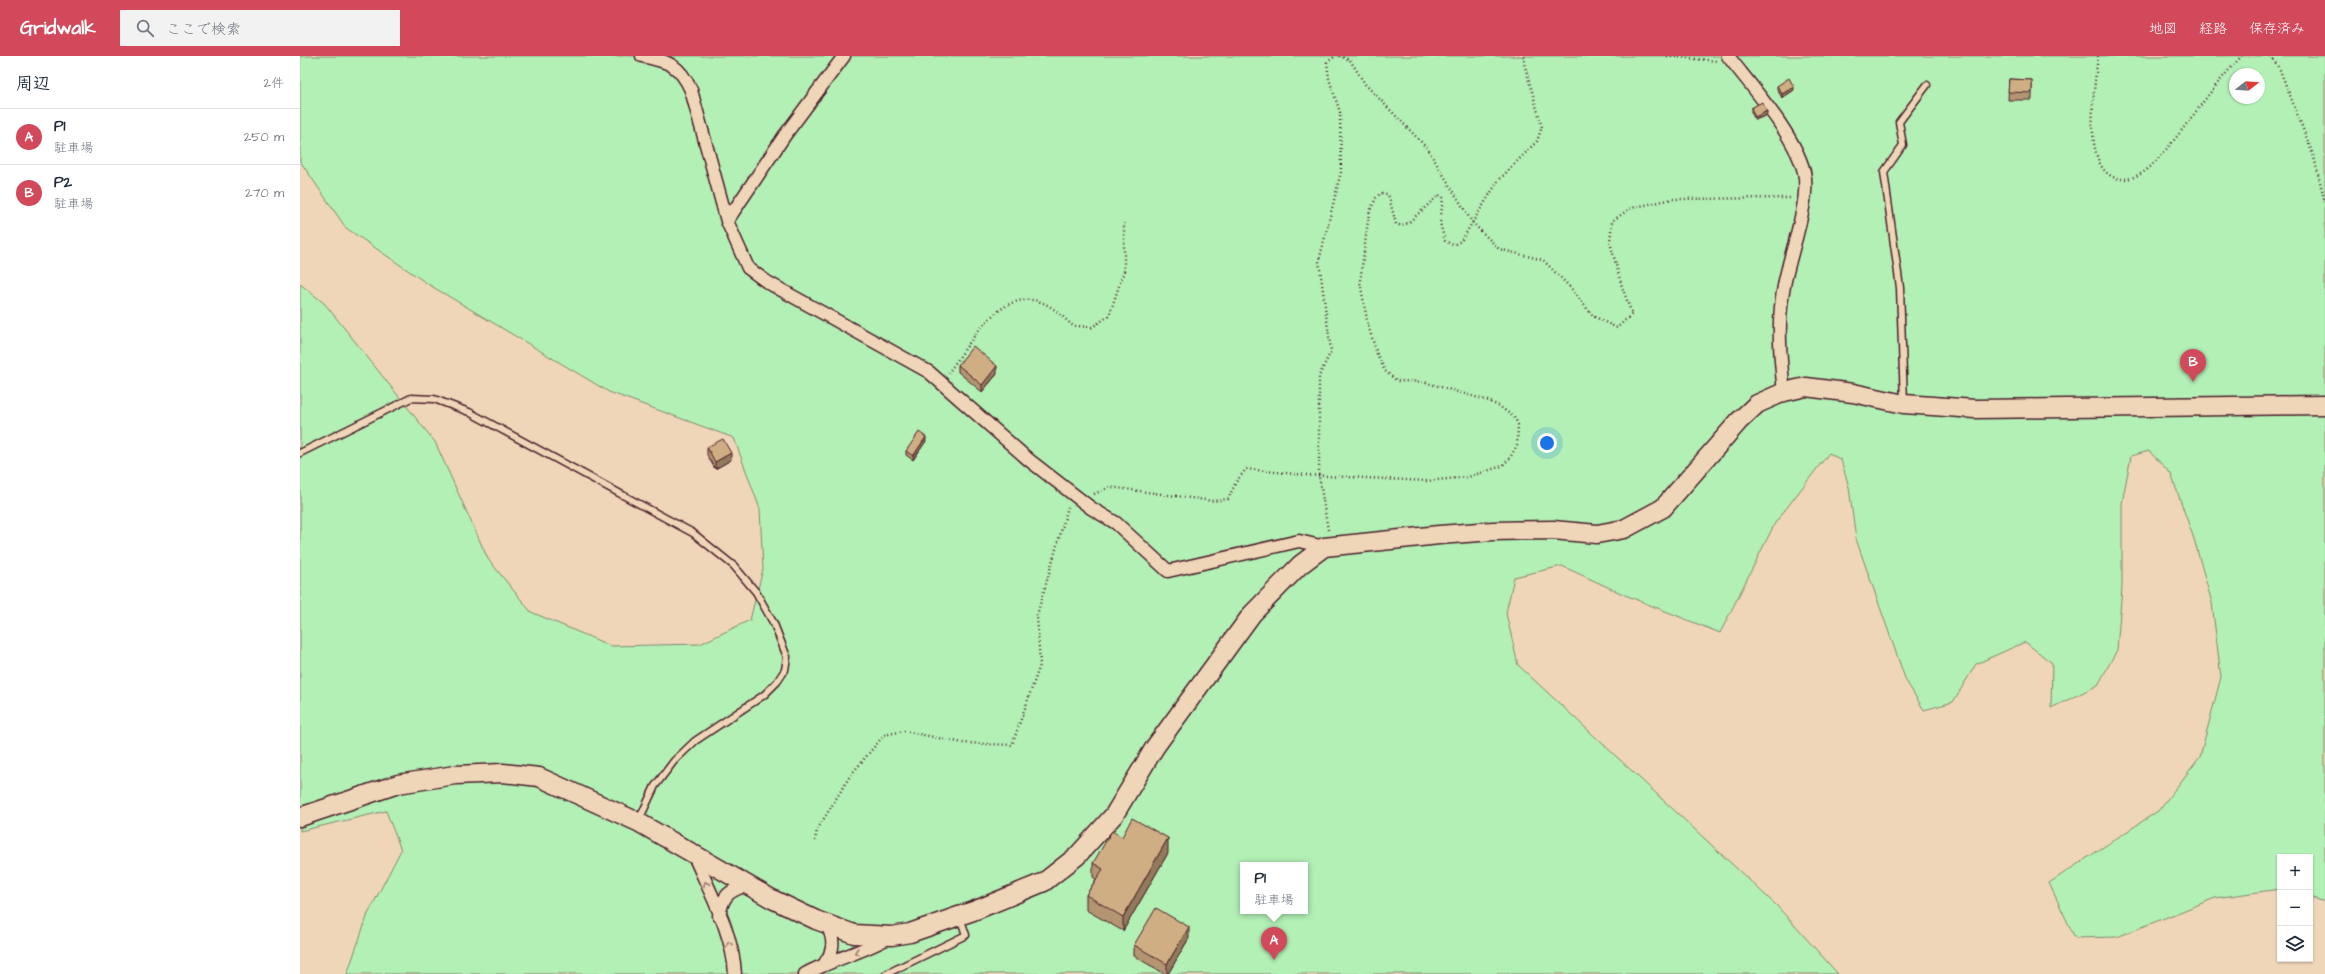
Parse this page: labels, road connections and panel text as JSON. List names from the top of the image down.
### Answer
{
  "north": "right",
  "page": {
    "header": "Gridwalk",
    "search": "ここで検索",
    "nav": ["地図", "経路", "保存済み"],
    "heading": ["周辺", "2件"],
    "list": [
      {
        "mark": "A",
        "name": "P1",
        "note": "駐車場",
        "value": "250 m"
      },
      {
        "mark": "B",
        "name": "P2",
        "note": "駐車場",
        "value": "270 m"
      }
    ],
    "pins": ["B", "A"],
    "map_buttons": ["+", "−"],
    "popup": ["P1", "駐車場"]
  }
}
